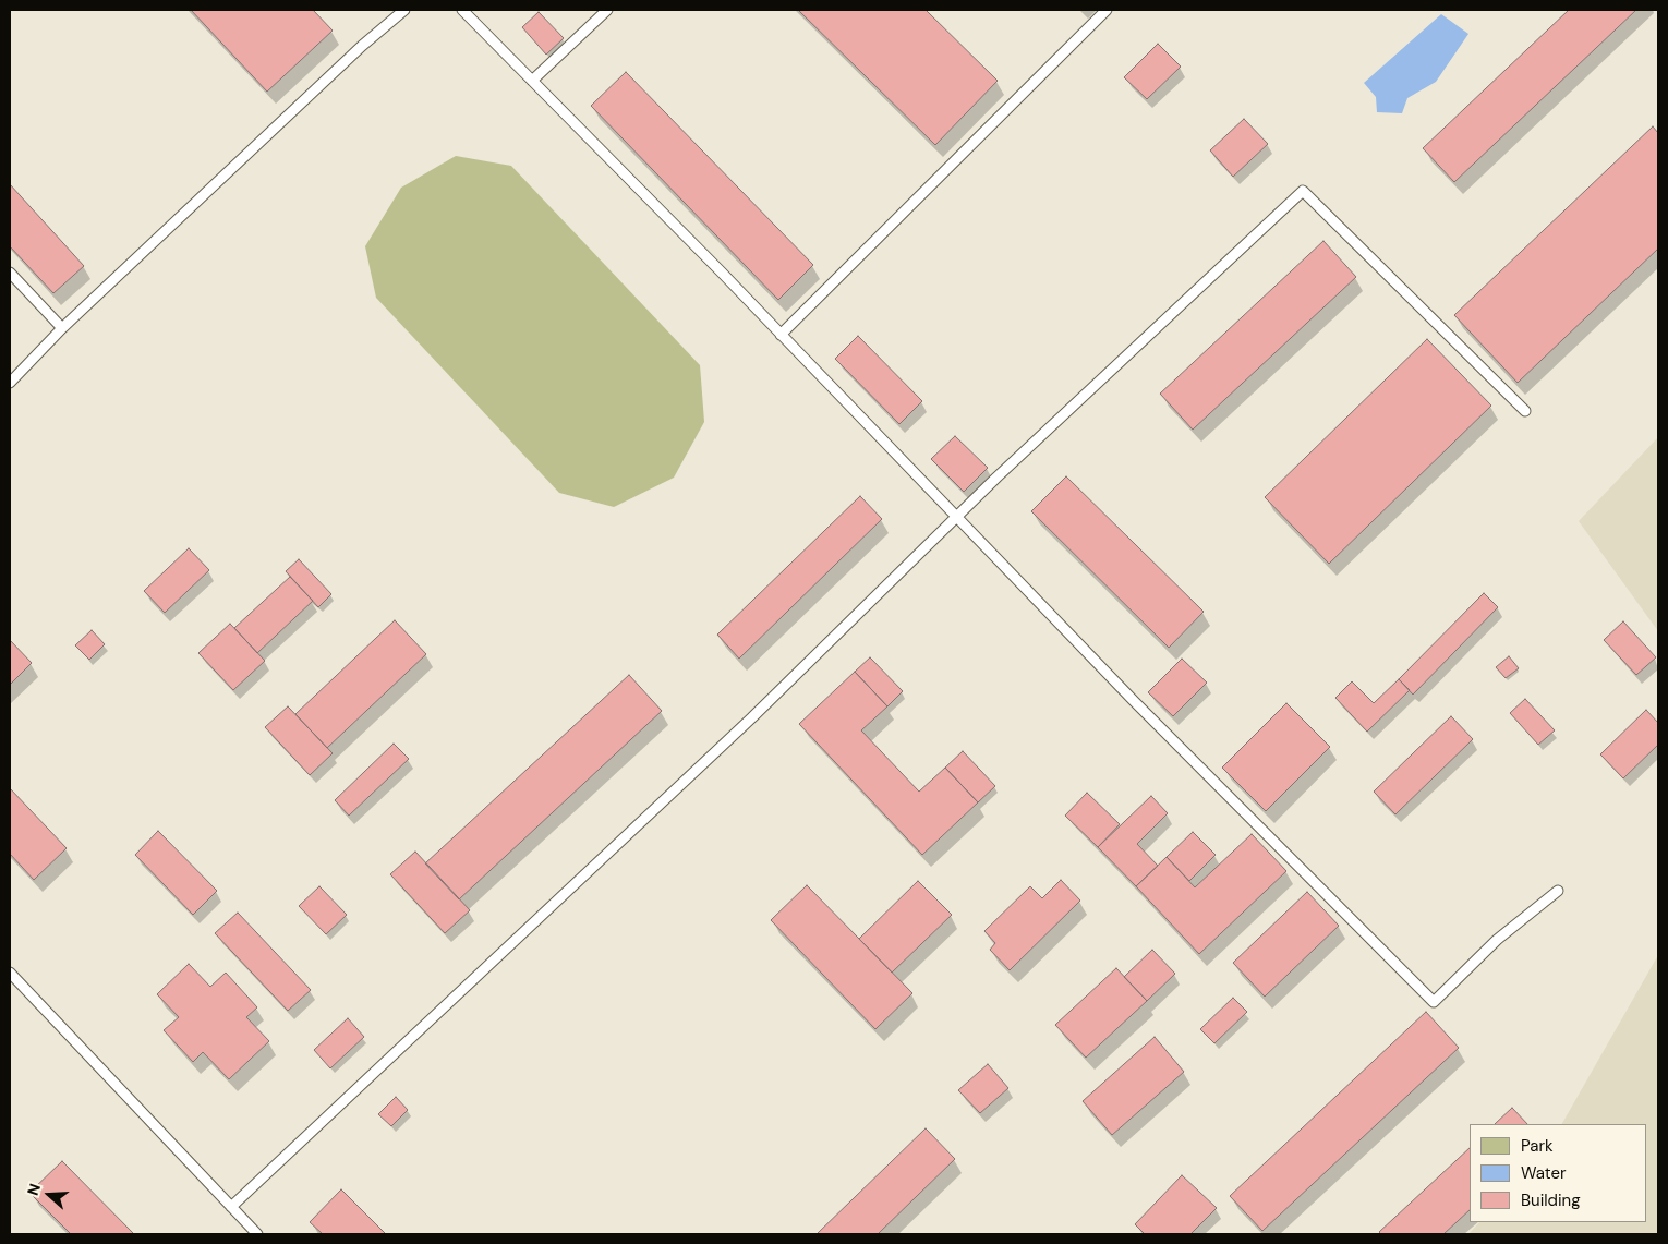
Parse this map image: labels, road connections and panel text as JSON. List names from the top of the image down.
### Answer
{
  "legend": ["Park", "Water", "Building"],
  "north": "left"
}
